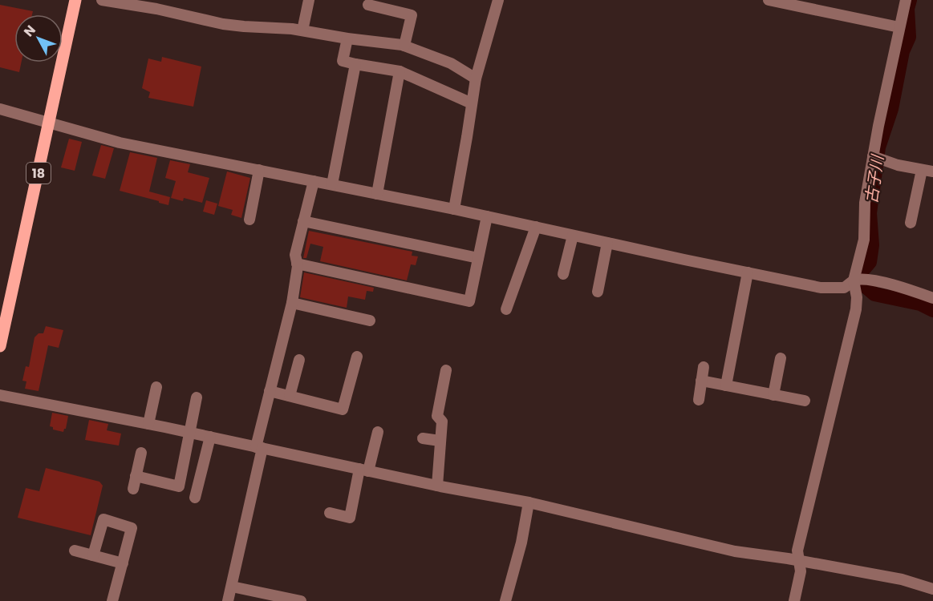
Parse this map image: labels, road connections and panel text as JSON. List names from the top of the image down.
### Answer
{
  "streets": {
    "main road": ["18"]
  },
  "water": ["古子川"],
  "north": "top left"
}
